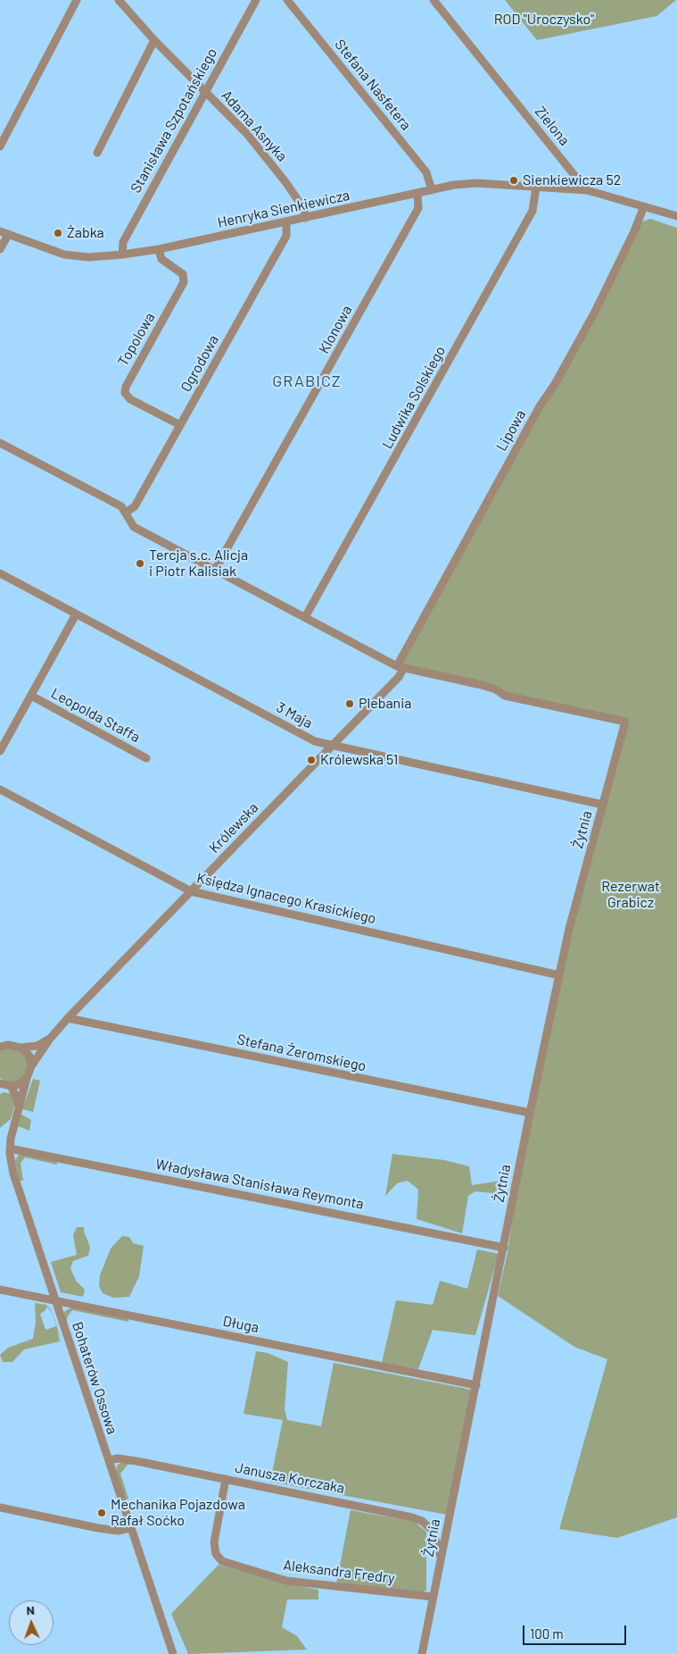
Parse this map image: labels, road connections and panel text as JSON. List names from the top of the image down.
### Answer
{
  "streets": {
    "street": [
      "Stefana Nasfetera",
      "Stanisława Szpotańskiego",
      "Adama Asnyka",
      "Zielona",
      "Henryka Sienkiewicza",
      "Klonowa",
      "Topolowa",
      "Ogrodowa",
      "Ludwika Solskiego",
      "Lipowa",
      "Leopolda Staffa",
      "3 Maja",
      "Królewska",
      "Żytnia",
      "Księdza Ignacego Krasickiego",
      "Stefana Żeromskiego",
      "Władysława Stanisława Reymonta",
      "Długa",
      "Bohaterów Ossowa",
      "Janusza Korczaka",
      "Aleksandra Fredry"
    ]
  },
  "crossings": [
    ["Stefana Nasfetera", "Henryka Sienkiewicza"],
    ["Stanisława Szpotańskiego", "Adama Asnyka"],
    ["Stanisława Szpotańskiego", "Henryka Sienkiewicza"],
    ["Adama Asnyka", "Henryka Sienkiewicza"],
    ["Zielona", "Henryka Sienkiewicza"],
    ["Henryka Sienkiewicza", "Klonowa"],
    ["Henryka Sienkiewicza", "Topolowa"],
    ["Henryka Sienkiewicza", "Ogrodowa"],
    ["Henryka Sienkiewicza", "Ludwika Solskiego"],
    ["Topolowa", "Ogrodowa"],
    ["Lipowa", "Królewska"],
    ["Lipowa", "Żytnia"],
    ["3 Maja", "Królewska"],
    ["3 Maja", "Żytnia"],
    ["Królewska", "Żytnia"],
    ["Królewska", "Księdza Ignacego Krasickiego"],
    ["Królewska", "Stefana Żeromskiego"],
    ["Królewska", "Bohaterów Ossowa"],
    ["Żytnia", "Księdza Ignacego Krasickiego"],
    ["Żytnia", "Stefana Żeromskiego"],
    ["Żytnia", "Władysława Stanisława Reymonta"],
    ["Żytnia", "Długa"],
    ["Żytnia", "Janusza Korczaka"],
    ["Żytnia", "Aleksandra Fredry"],
    ["Władysława Stanisława Reymonta", "Bohaterów Ossowa"],
    ["Długa", "Bohaterów Ossowa"],
    ["Bohaterów Ossowa", "Janusza Korczaka"],
    ["Janusza Korczaka", "Aleksandra Fredry"]
  ],
  "districts": ["GRABICZ"],
  "parks": ["ROD \"Uroczysko\"", "Rezerwat Grabicz"],
  "places": [
    "Sienkiewicza 52",
    "Żabka",
    "Tercja s.c. Alicja i Piotr Kalisiak",
    "Plebania",
    "Królewska 51",
    "Mechanika Pojazdowa Rafał Soćko"
  ],
  "scale_bar": "100 m",
  "north": "top"
}
